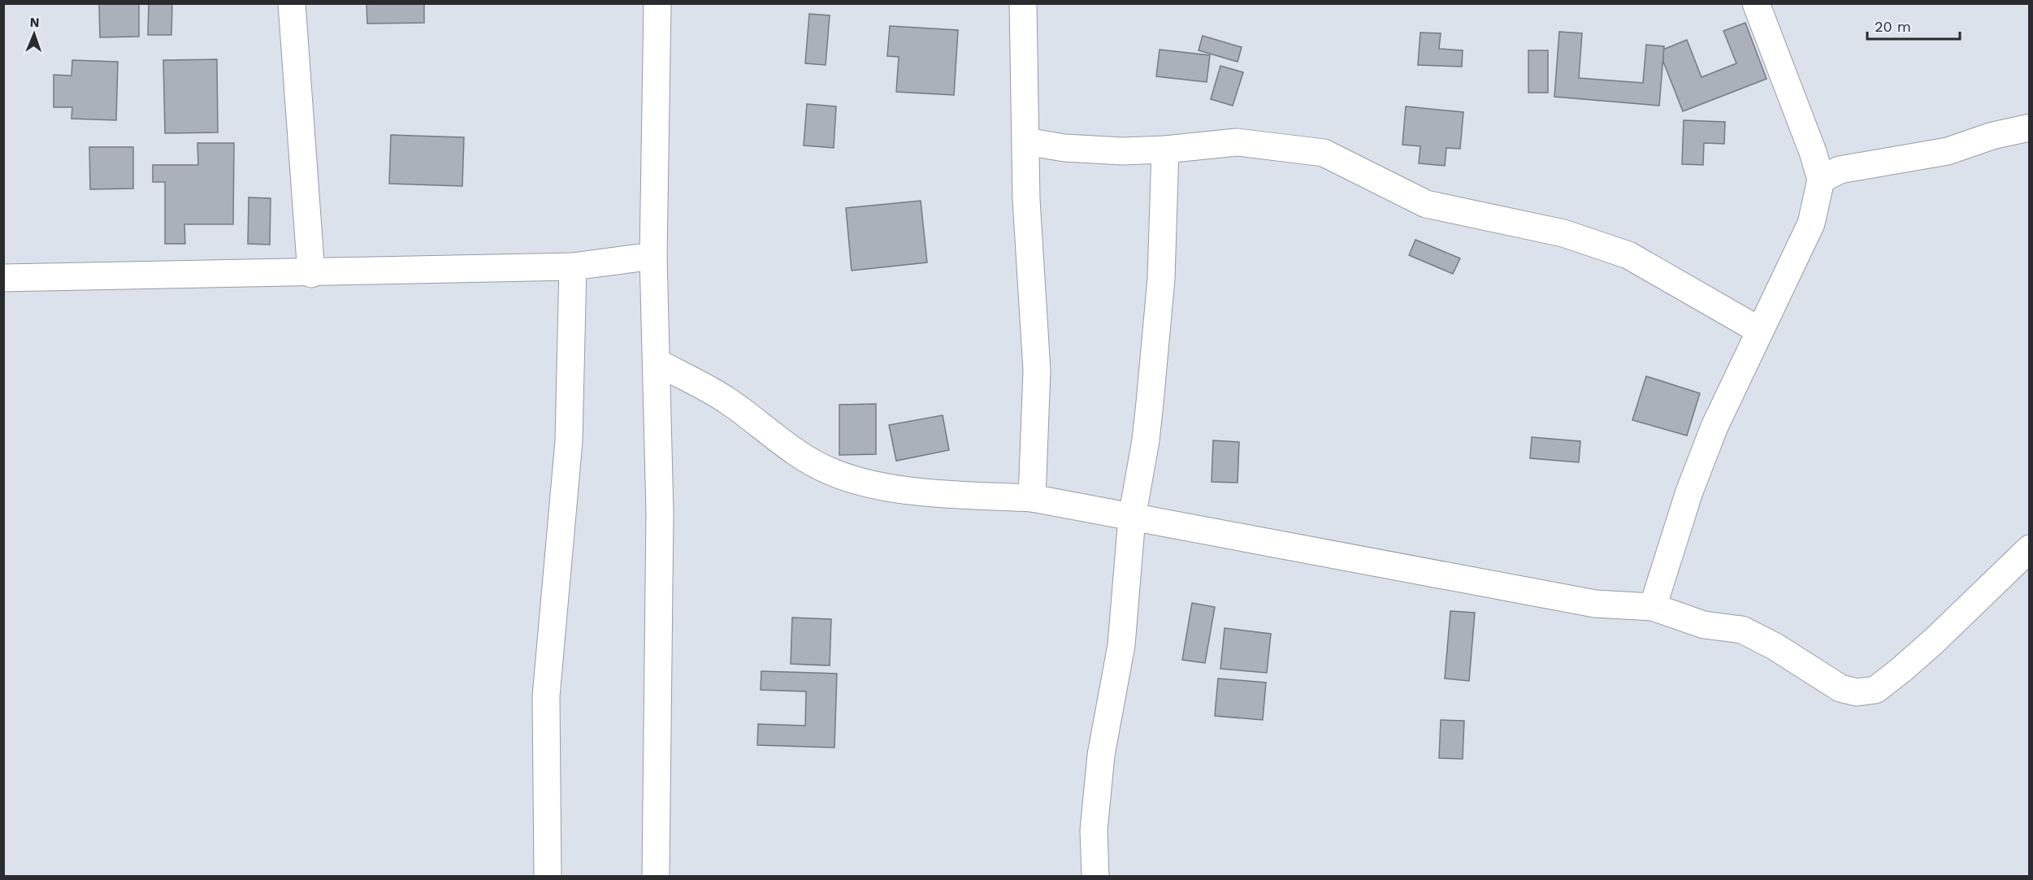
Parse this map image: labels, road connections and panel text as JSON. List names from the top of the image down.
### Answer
{
  "scale_bar": "20 m",
  "north": "top"
}
